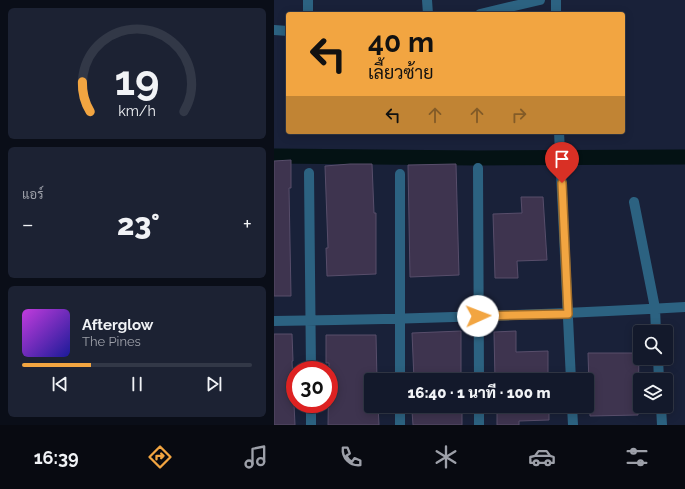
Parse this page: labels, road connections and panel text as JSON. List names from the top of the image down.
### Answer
{
  "page": {
    "turn": ["40 m", "เลี้ยวซ้าย"],
    "tile": "แอร์",
    "heat": ["−", "23°", "+"],
    "song": ["Afterglow", "The Pines"],
    "limit": "30",
    "trip": "16:40 · 1 นาที · 100 m",
    "tabs": "16:39",
    "gauge": ["19", "km/h"]
  }
}
